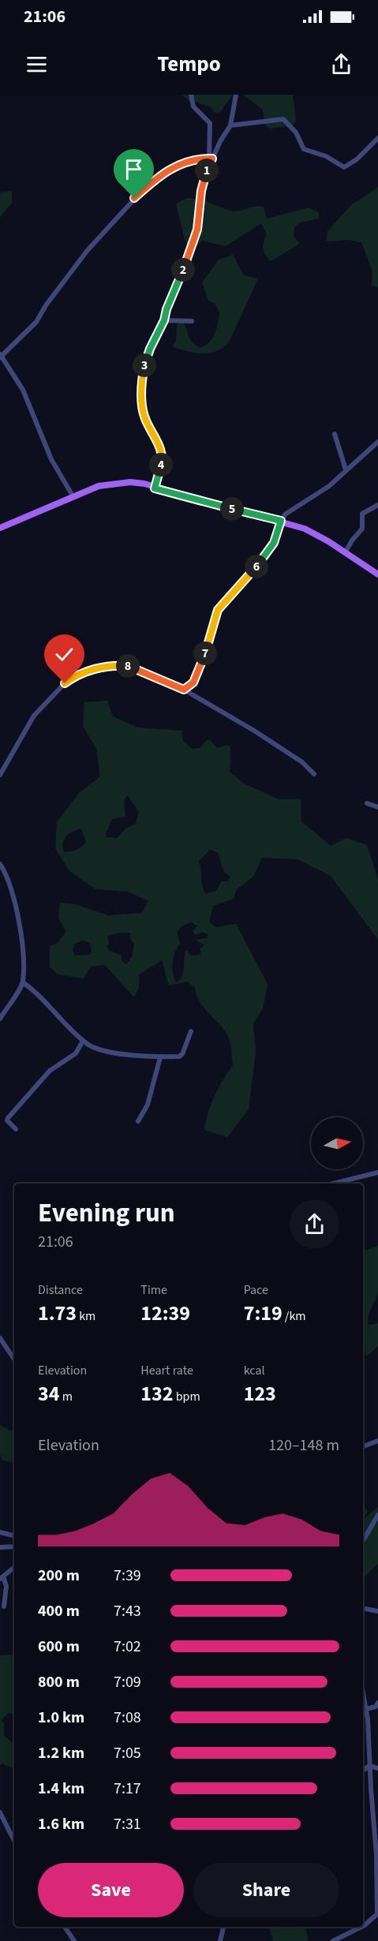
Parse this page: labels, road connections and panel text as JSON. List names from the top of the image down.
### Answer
{
  "north": "right",
  "page": {
    "status": "21:06",
    "header": "Tempo",
    "pins": [
      "1",
      "2",
      "3",
      "4",
      "5",
      "6",
      "7",
      "8"
    ],
    "heading": ["Evening run", "21:06"],
    "stats": [
      ["Distance", "1.73 km"],
      ["Time", "12:39"],
      ["Pace", "7:19 /km"],
      ["Elevation", "34 m"],
      ["Heart rate", "132 bpm"],
      ["kcal", "123"]
    ],
    "chart": ["Elevation", "120–148 m"],
    "list": [
      {
        "name": "200 m",
        "note": "7:39"
      },
      {
        "name": "400 m",
        "note": "7:43"
      },
      {
        "name": "600 m",
        "note": "7:02"
      },
      {
        "name": "800 m",
        "note": "7:09"
      },
      {
        "name": "1.0 km",
        "note": "7:08"
      },
      {
        "name": "1.2 km",
        "note": "7:05"
      },
      {
        "name": "1.4 km",
        "note": "7:17"
      },
      {
        "name": "1.6 km",
        "note": "7:31"
      }
    ],
    "buttons": ["Save", "Share"]
  }
}
